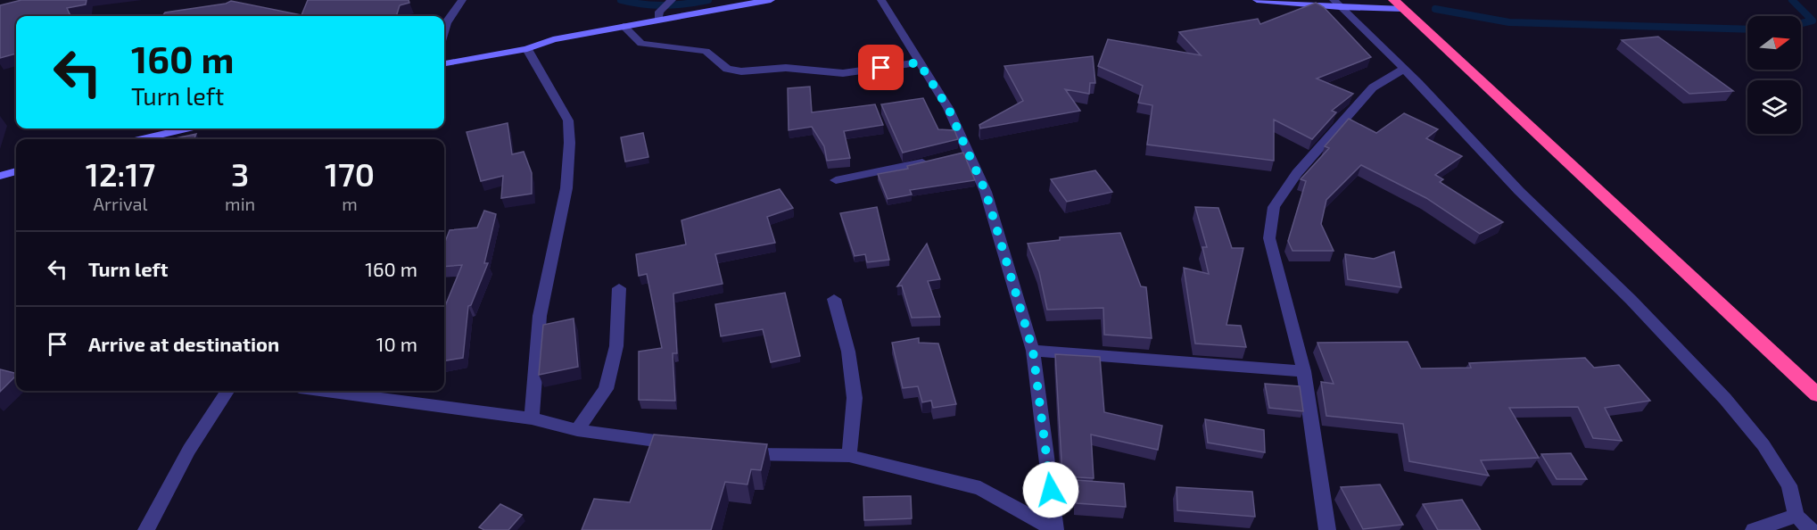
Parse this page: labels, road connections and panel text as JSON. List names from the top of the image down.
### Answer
{
  "north": "right",
  "page": {
    "turn": ["160 m", "Turn left"],
    "eta": [
      "12:17",
      "Arrival",
      "3",
      "min",
      "170",
      "m"
    ],
    "list": [
      {
        "name": "Turn left",
        "value": "160 m"
      },
      {
        "name": "Arrive at destination",
        "value": "10 m"
      }
    ]
  }
}
